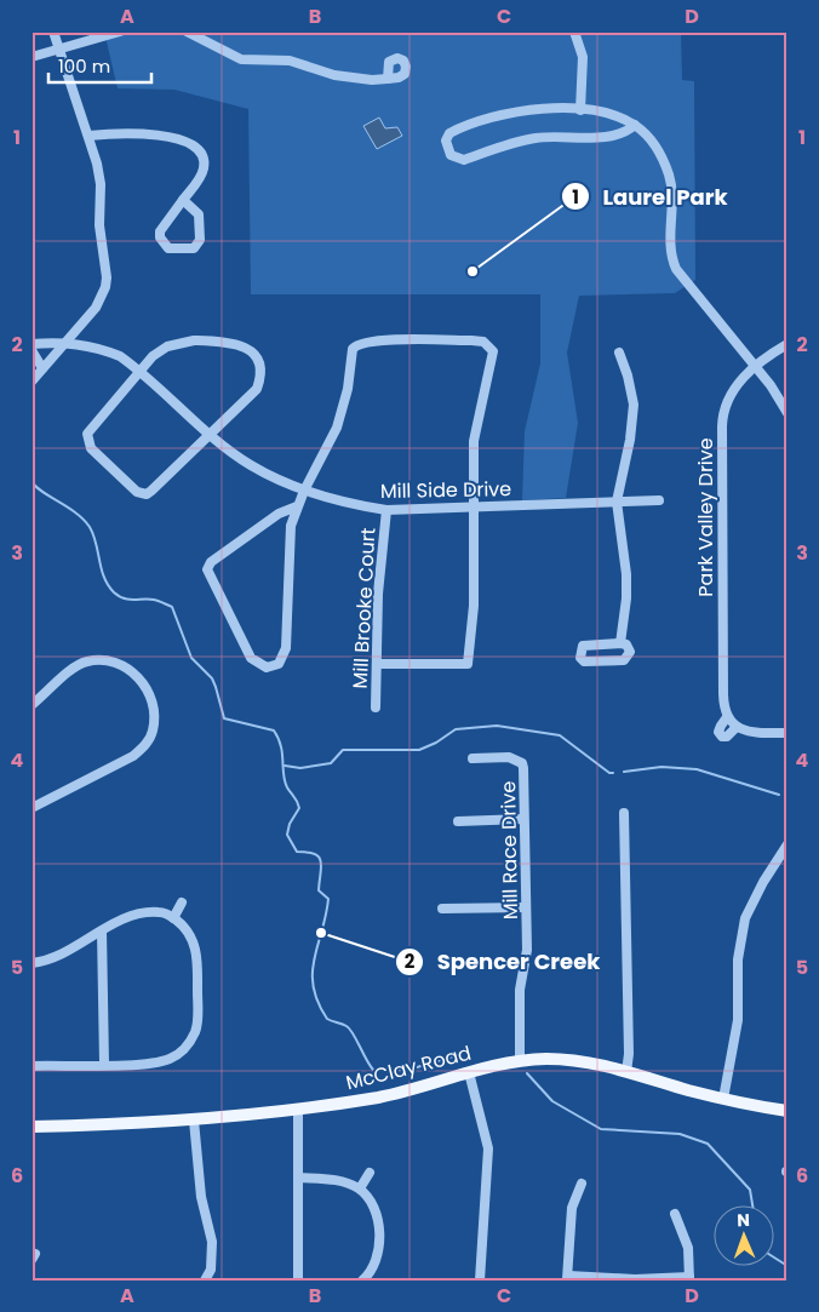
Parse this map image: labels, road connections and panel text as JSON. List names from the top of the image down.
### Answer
{
  "streets": {
    "main road": ["McClay Road"],
    "street": [
      "Mill Side Drive",
      "Park Valley Drive",
      "Mill Brooke Court",
      "Mill Race Drive"
    ]
  },
  "crossings": [
    ["Mill Side Drive", "Mill Brooke Court"],
    ["Mill Race Drive", "McClay Road"]
  ],
  "places": ["Laurel Park", "Spencer Creek"],
  "scale_bar": "100 m",
  "north": "top",
  "grid": {
    "columns": [
      "A",
      "B",
      "C",
      "D"
    ],
    "rows": [
      "1",
      "2",
      "3",
      "4",
      "5",
      "6"
    ]
  }
}
